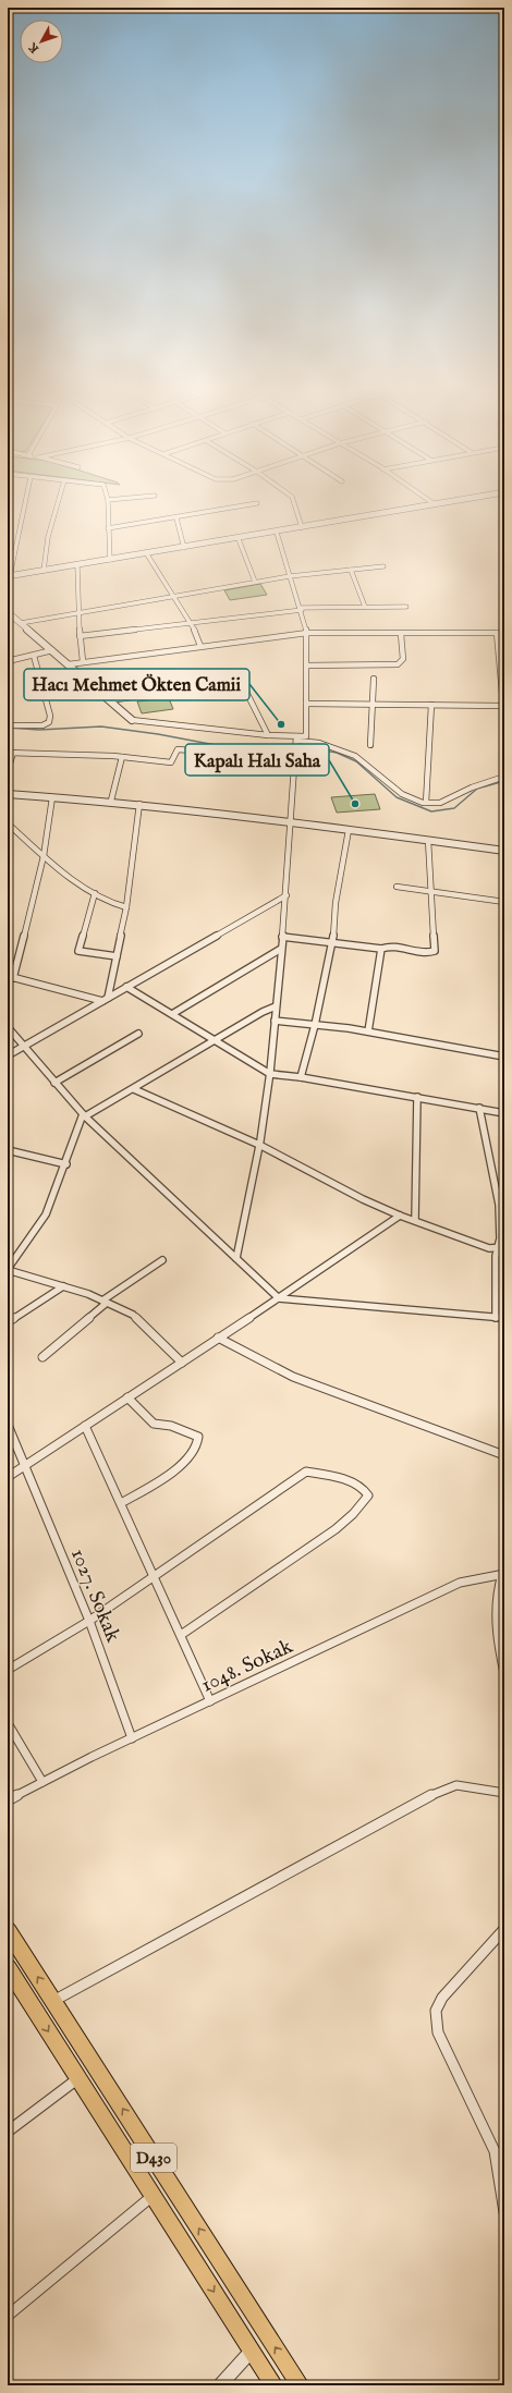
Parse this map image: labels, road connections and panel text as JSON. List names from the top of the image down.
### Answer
{
  "streets": {
    "highway": ["D430"],
    "street": ["1027. Sokak", "1048. Sokak"]
  },
  "crossings": [
    ["1027. Sokak", "1048. Sokak"]
  ],
  "places": ["Hacı Mehmet Ökten Camii", "Kapalı Halı Saha"],
  "north": "bottom left"
}
